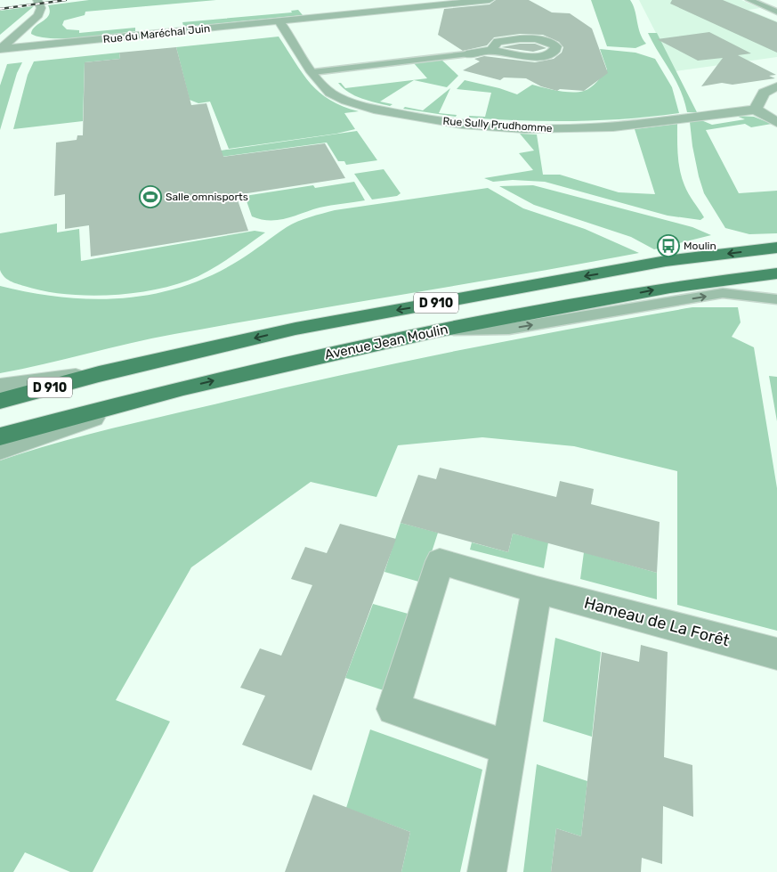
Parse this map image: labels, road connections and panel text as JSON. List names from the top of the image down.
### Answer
{
  "streets": {
    "main road": ["D 910", "Avenue Jean Moulin"],
    "street": ["Rue du Maréchal Juin", "Rue Sully Prudhomme", "Hameau de La Forêt"]
  },
  "crossings": [
    ["Rue du Maréchal Juin", "Rue Sully Prudhomme"]
  ],
  "places": {
    "sports": ["Salle omnisports"],
    "bus stop": ["Moulin"]
  }
}
